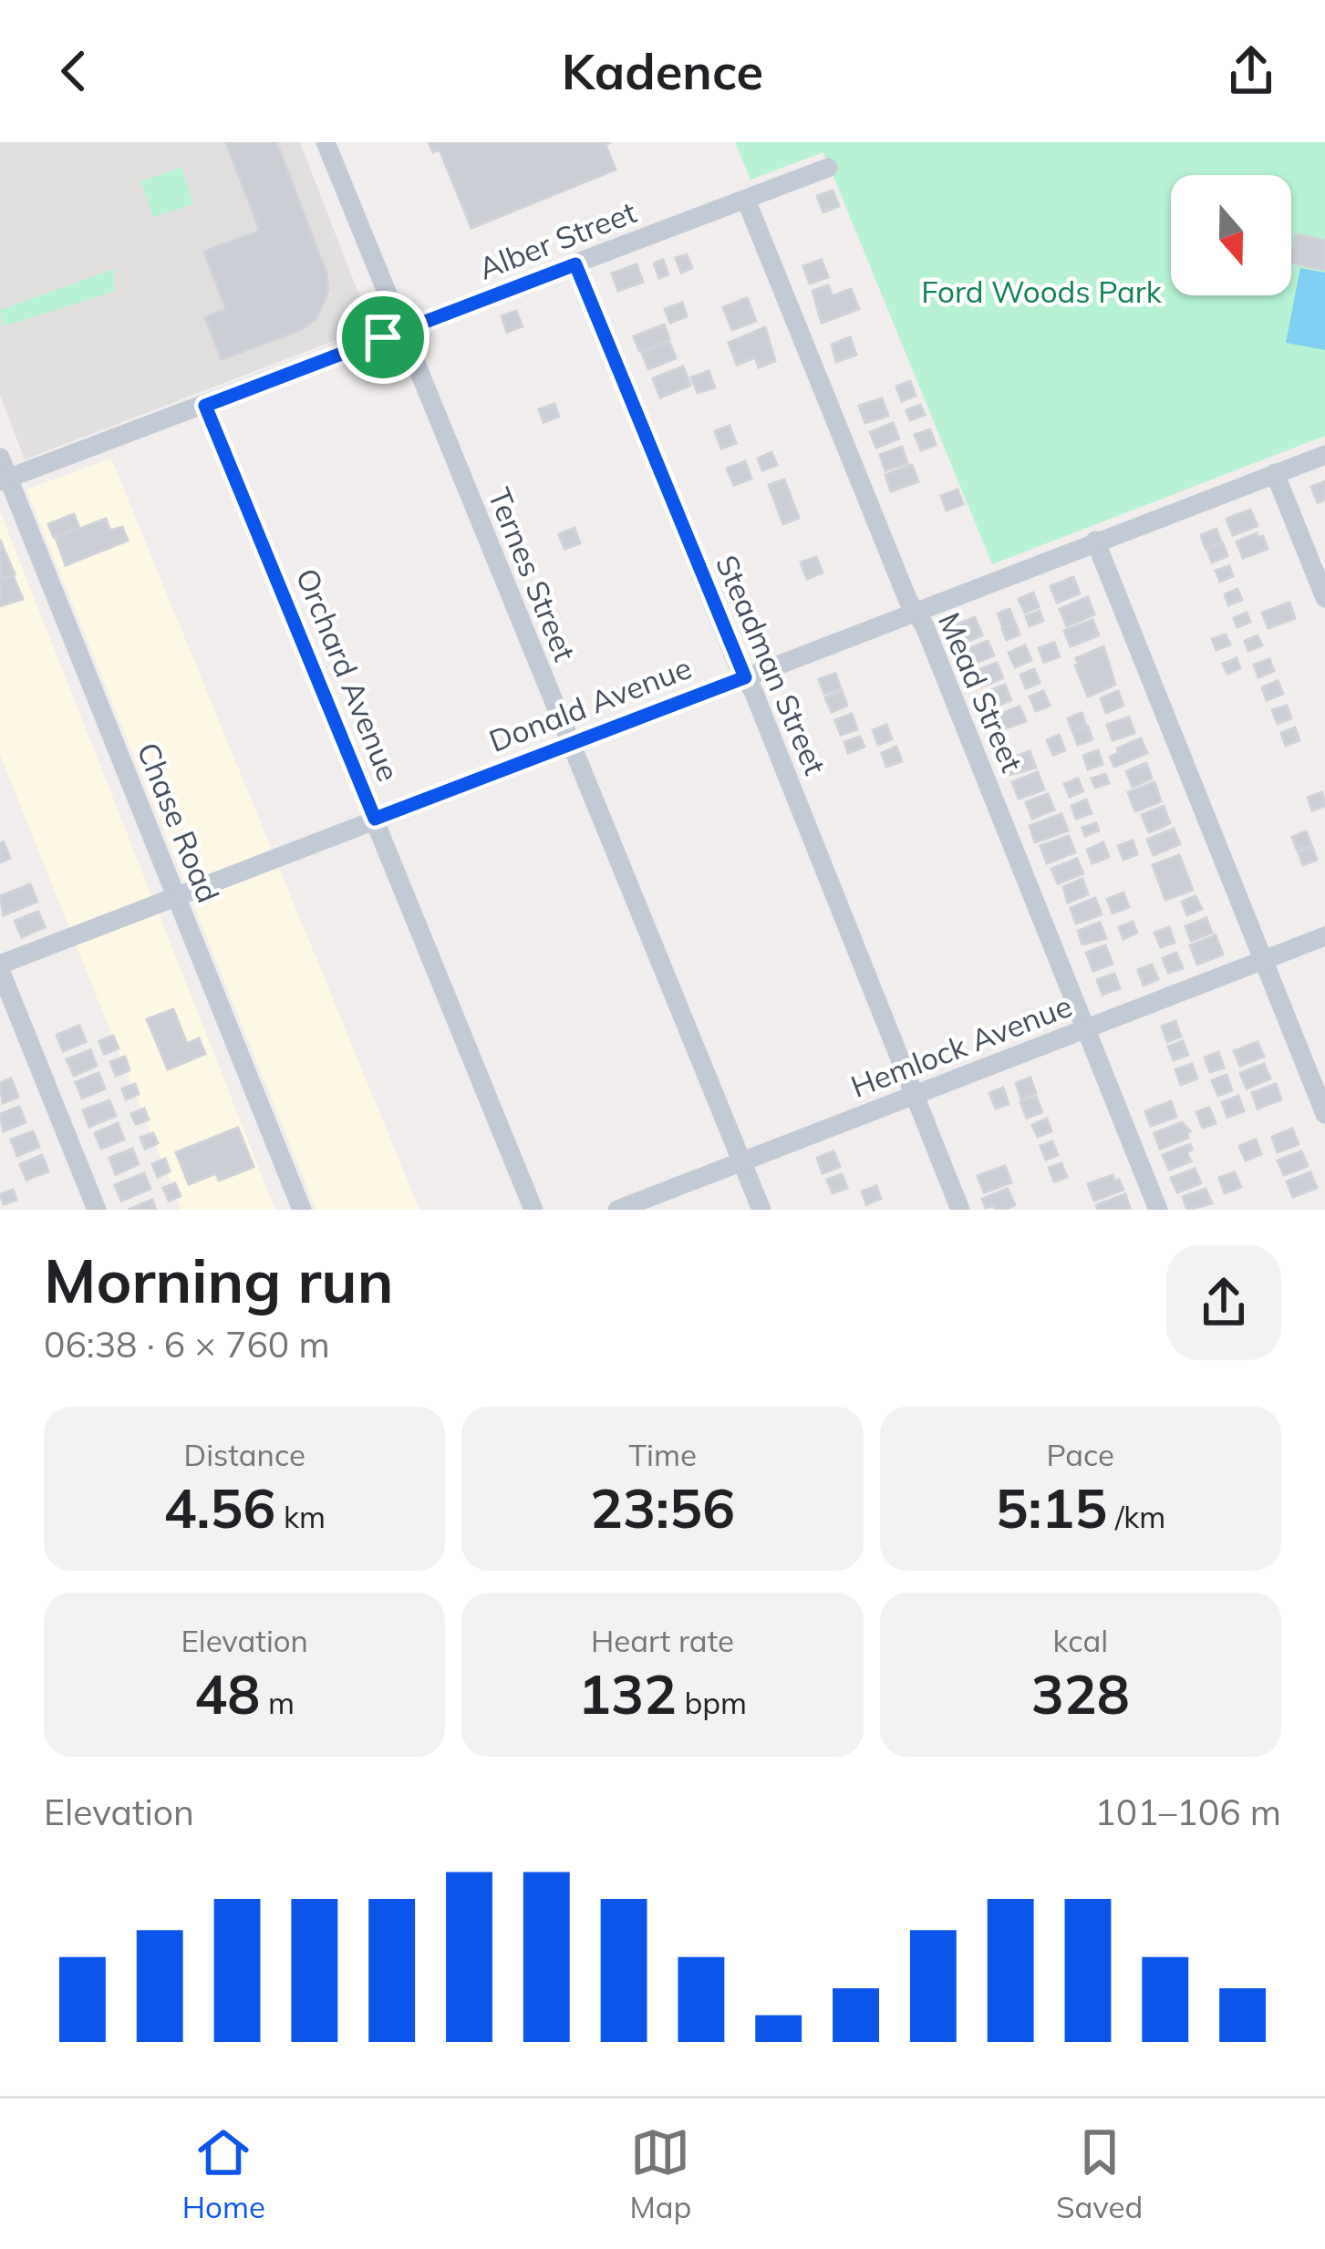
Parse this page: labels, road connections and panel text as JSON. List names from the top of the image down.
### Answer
{
  "streets": {
    "street": [
      "Alber Street",
      "Ternes Street",
      "Steadman Street",
      "Orchard Avenue",
      "Mead Street",
      "Donald Avenue",
      "Chase Road",
      "Hemlock Avenue"
    ]
  },
  "crossings": [
    ["Alber Street", "Ternes Street"],
    ["Alber Street", "Steadman Street"],
    ["Alber Street", "Orchard Avenue"],
    ["Alber Street", "Mead Street"],
    ["Alber Street", "Chase Road"],
    ["Ternes Street", "Donald Avenue"],
    ["Ternes Street", "Hemlock Avenue"],
    ["Steadman Street", "Donald Avenue"],
    ["Steadman Street", "Hemlock Avenue"],
    ["Orchard Avenue", "Donald Avenue"],
    ["Mead Street", "Donald Avenue"],
    ["Mead Street", "Hemlock Avenue"],
    ["Donald Avenue", "Chase Road"]
  ],
  "parks": ["Ford Woods Park"],
  "north": "bottom",
  "page": {
    "header": "Kadence",
    "heading": ["Morning run", "06:38 · 6 × 760 m"],
    "stats": [
      ["Distance", "4.56 km"],
      ["Time", "23:56"],
      ["Pace", "5:15 /km"],
      ["Elevation", "48 m"],
      ["Heart rate", "132 bpm"],
      ["kcal", "328"]
    ],
    "chart": ["Elevation", "101–106 m"],
    "tabs": ["Home", "Map", "Saved"]
  }
}
